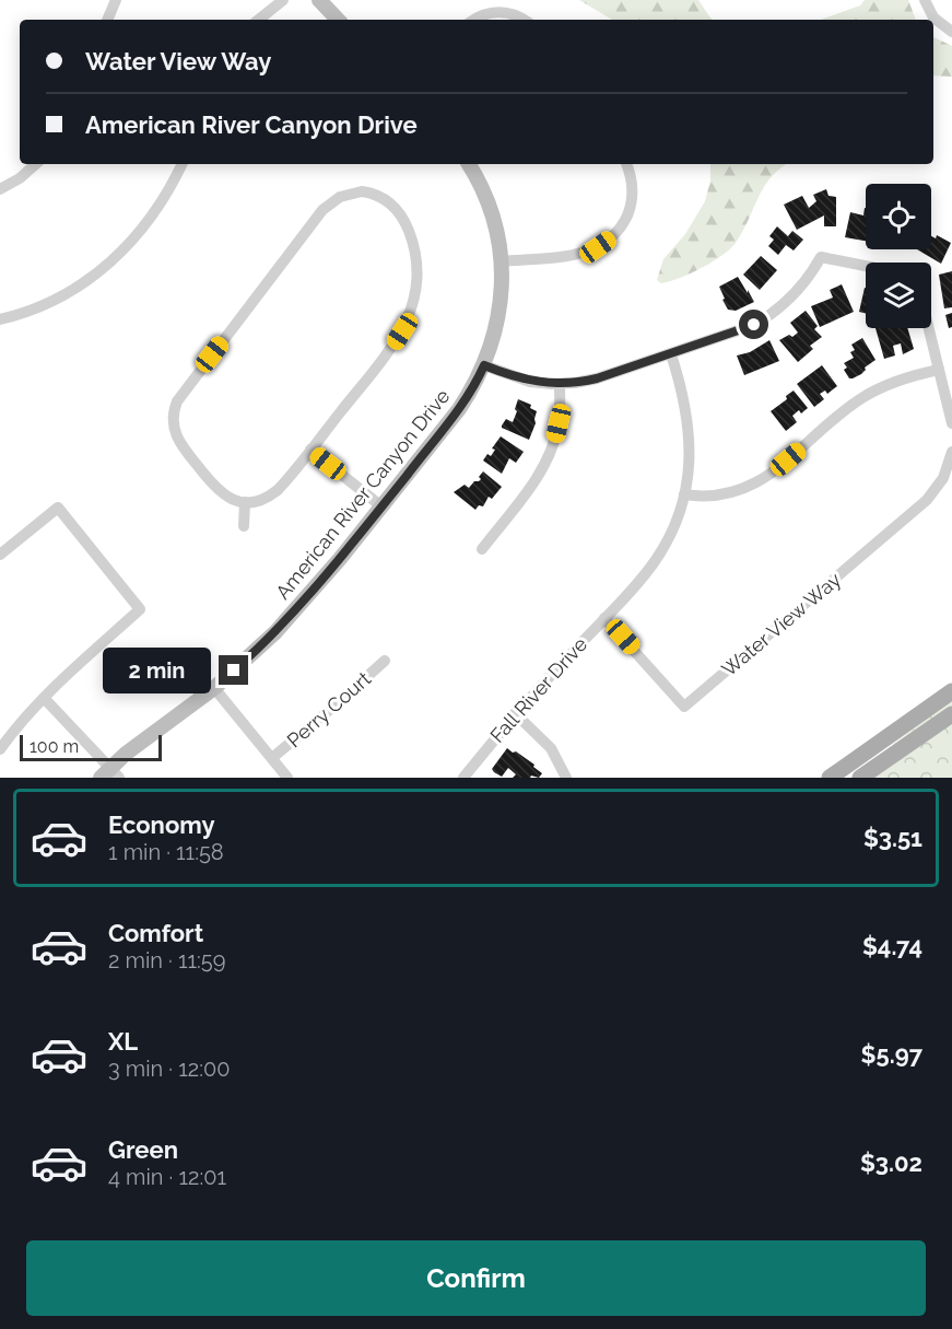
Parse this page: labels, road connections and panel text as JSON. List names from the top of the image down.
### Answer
{
  "streets": {
    "main road": ["American River Canyon Drive"],
    "street": ["Water View Way", "Fall River Drive", "Perry Court"]
  },
  "crossings": [
    ["Water View Way", "Fall River Drive"]
  ],
  "scale_bar": "100 m",
  "page": {
    "banner": ["Water View Way", "American River Canyon Drive"],
    "bubble": "2 min",
    "scale": "100 m",
    "list": [
      {
        "name": "Economy",
        "note": "1 min · 11:58",
        "value": "$3.51"
      },
      {
        "name": "Comfort",
        "note": "2 min · 11:59",
        "value": "$4.74"
      },
      {
        "name": "XL",
        "note": "3 min · 12:00",
        "value": "$5.97"
      },
      {
        "name": "Green",
        "note": "4 min · 12:01",
        "value": "$3.02"
      }
    ],
    "buttons": "Confirm"
  }
}
